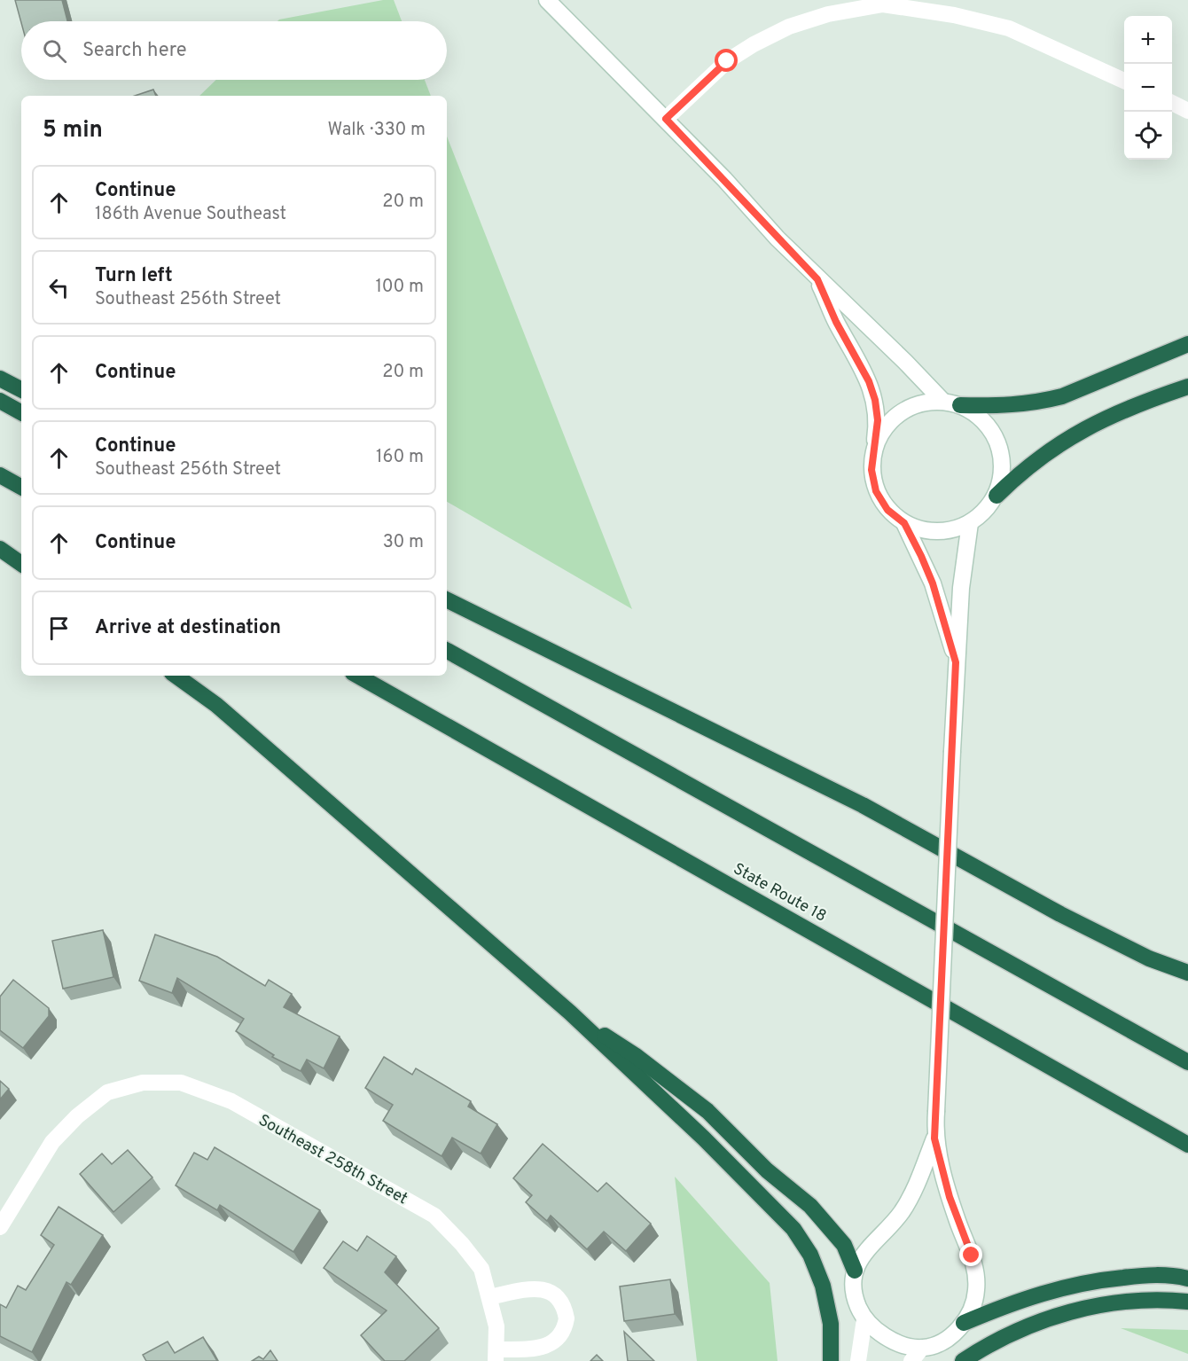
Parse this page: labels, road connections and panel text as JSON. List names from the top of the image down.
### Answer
{
  "streets": {
    "highway": ["State Route 18"],
    "main road": ["Southeast 258th Street"]
  },
  "page": {
    "map_buttons": ["+", "−"],
    "search": "Search here",
    "heading": ["5 min", "Walk · 330 m"],
    "list": [
      ["Continue", "186th Avenue Southeast", "20 m"],
      ["Turn left", "Southeast 256th Street", "100 m"],
      ["Continue", "20 m"],
      ["Continue", "Southeast 256th Street", "160 m"],
      ["Continue", "30 m"],
      "Arrive at destination"
    ]
  }
}
